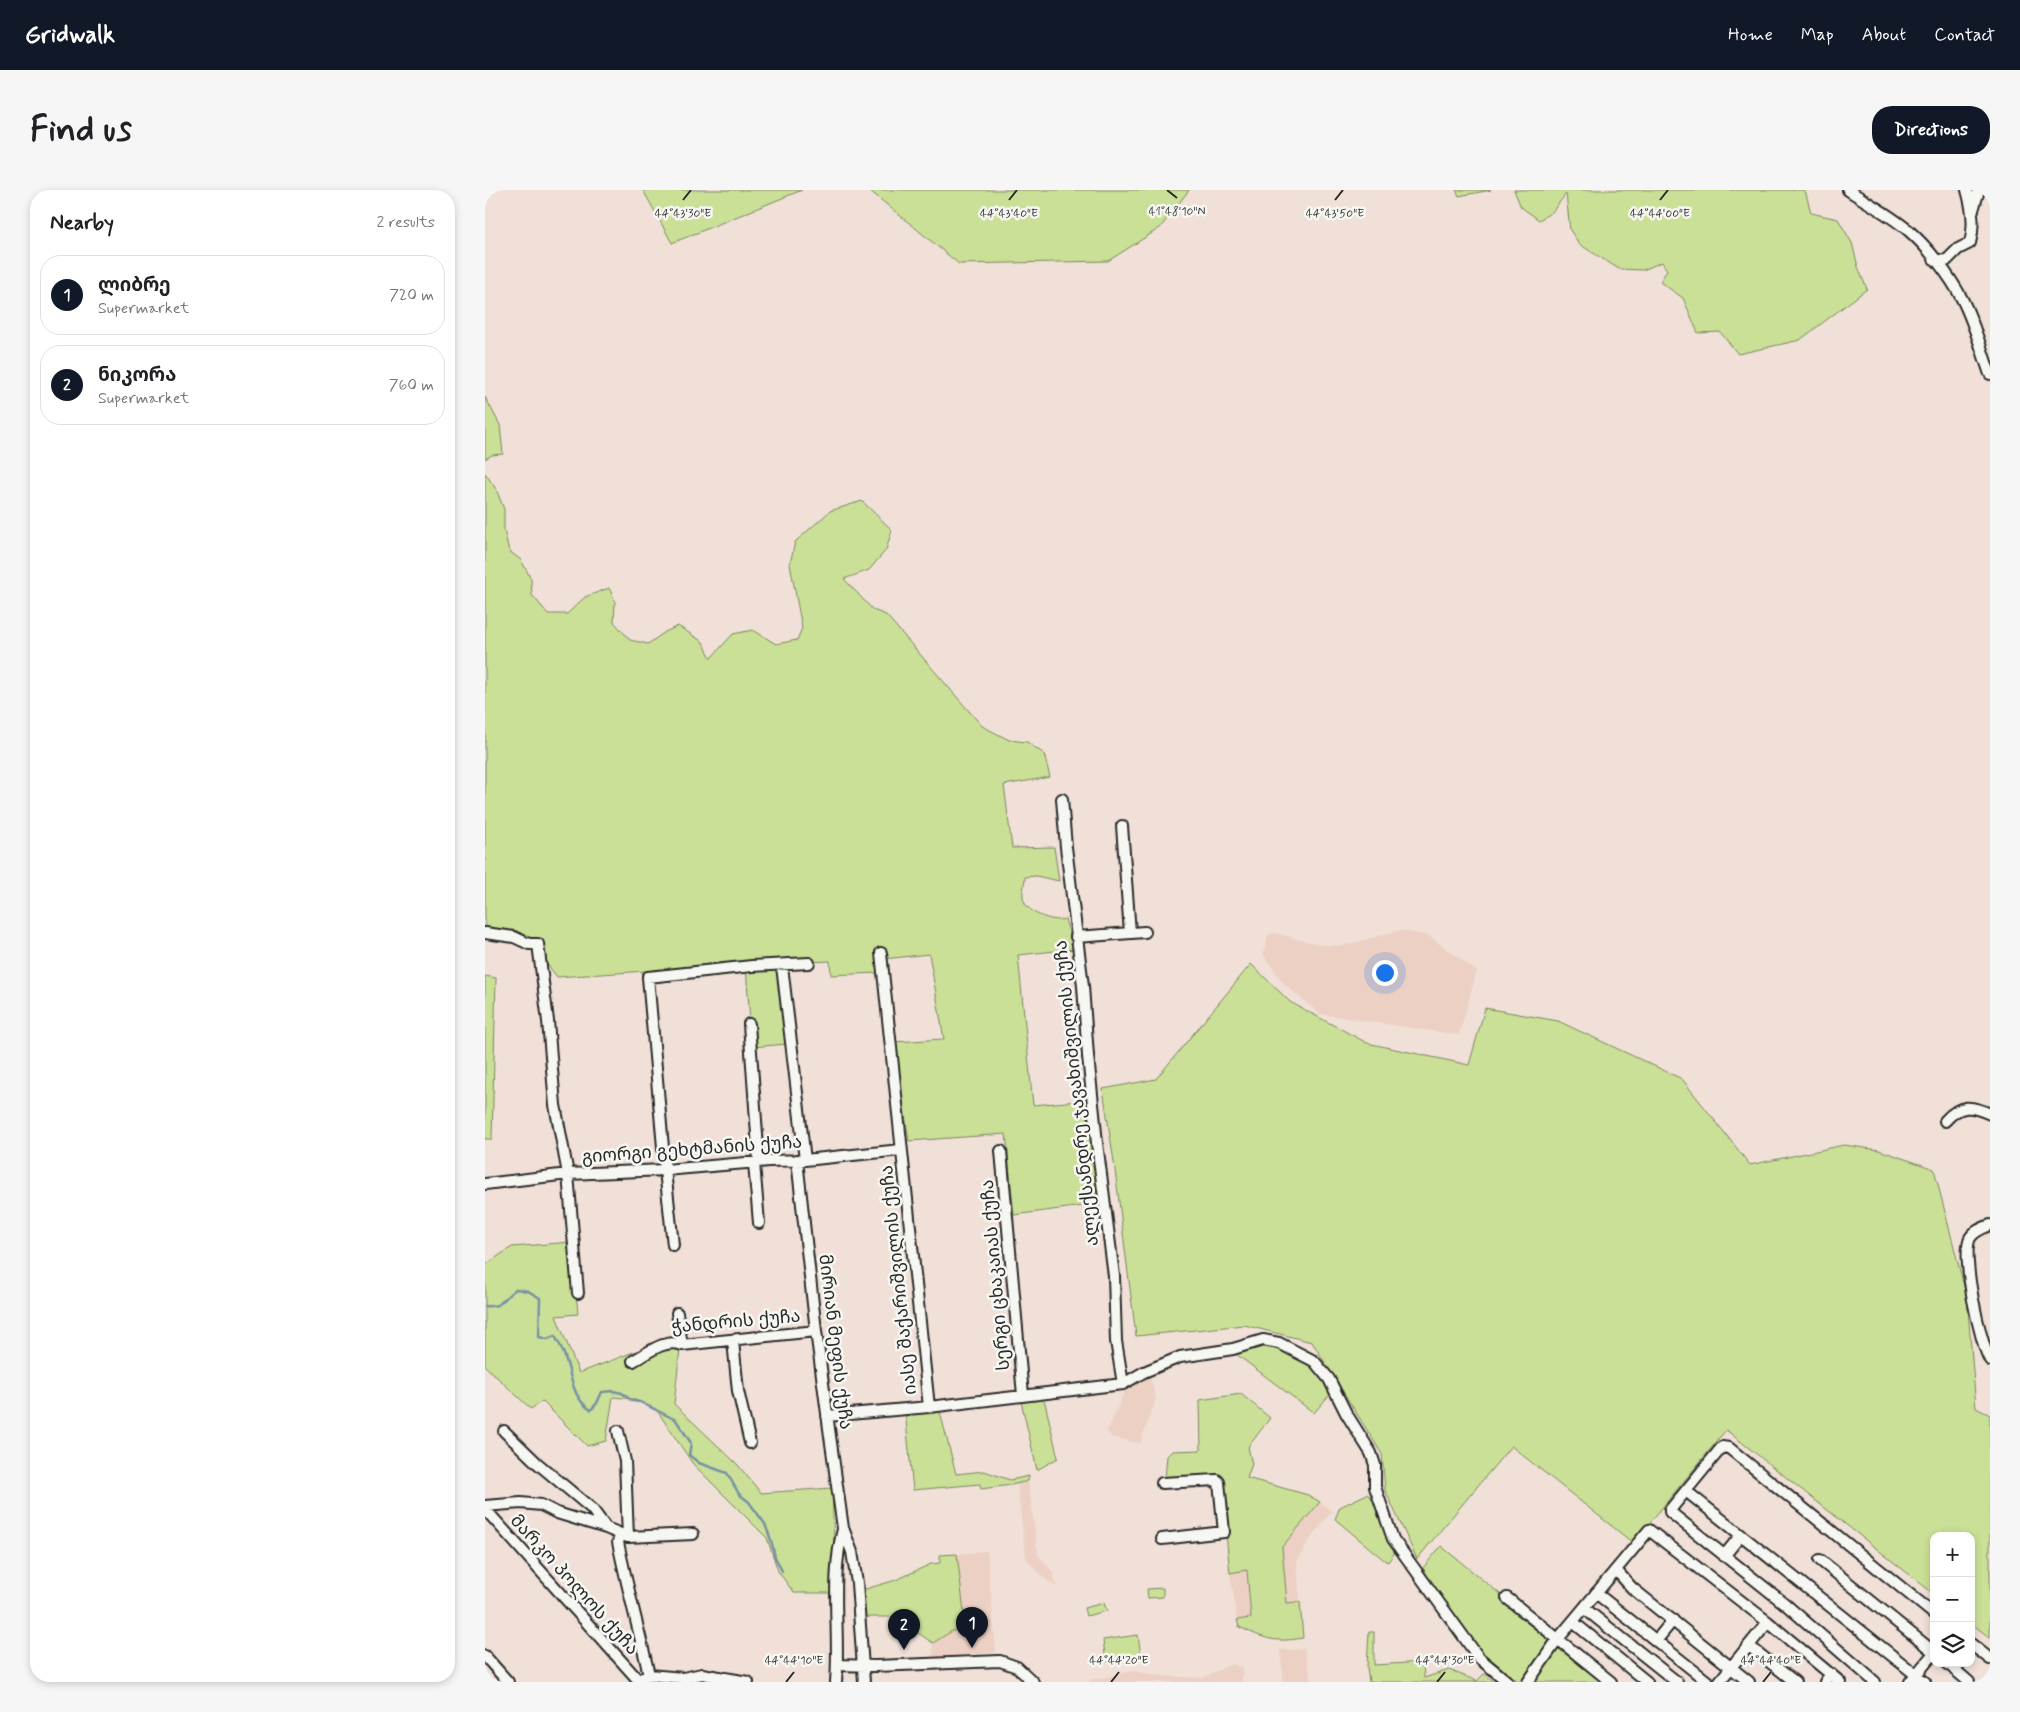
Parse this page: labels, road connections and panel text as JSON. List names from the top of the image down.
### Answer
{
  "streets": {
    "street": [
      "ალექსანდრე ჯავახიშვილის ქუჩა",
      "გიორგი გეხტმანის ქუჩა",
      "სერგი ცხაკაიას ქუჩა",
      "იასე შაქარიშვილის ქუჩა",
      "ჭანდრის ქუჩა",
      "მირიან მეფის ქუჩა",
      "მარკო პოლოს ქუჩა"
    ]
  },
  "crossings": [
    ["გიორგი გეხტმანის ქუჩა", "იასე შაქარიშვილის ქუჩა"],
    ["გიორგი გეხტმანის ქუჩა", "მირიან მეფის ქუჩა"],
    ["ჭანდრის ქუჩა", "მირიან მეფის ქუჩა"]
  ],
  "page": {
    "header": "Gridwalk",
    "nav": [
      "Home",
      "Map",
      "About",
      "Contact"
    ],
    "buttons": "Directions",
    "title": "Find us",
    "heading": ["Nearby", "2 results"],
    "list": [
      {
        "mark": "1",
        "name": "ლიბრე",
        "note": "Supermarket",
        "value": "720 m"
      },
      {
        "mark": "2",
        "name": "ნიკორა",
        "note": "Supermarket",
        "value": "760 m"
      }
    ],
    "map_buttons": ["+", "−"],
    "pins": ["1", "2"]
  },
  "coordinates": [
    "41°48'10\"N",
    "44°43'30\"E",
    "44°43'40\"E",
    "44°43'50\"E",
    "44°44'00\"E",
    "44°44'10\"E",
    "44°44'20\"E",
    "44°44'30\"E",
    "44°44'40\"E"
  ]
}
